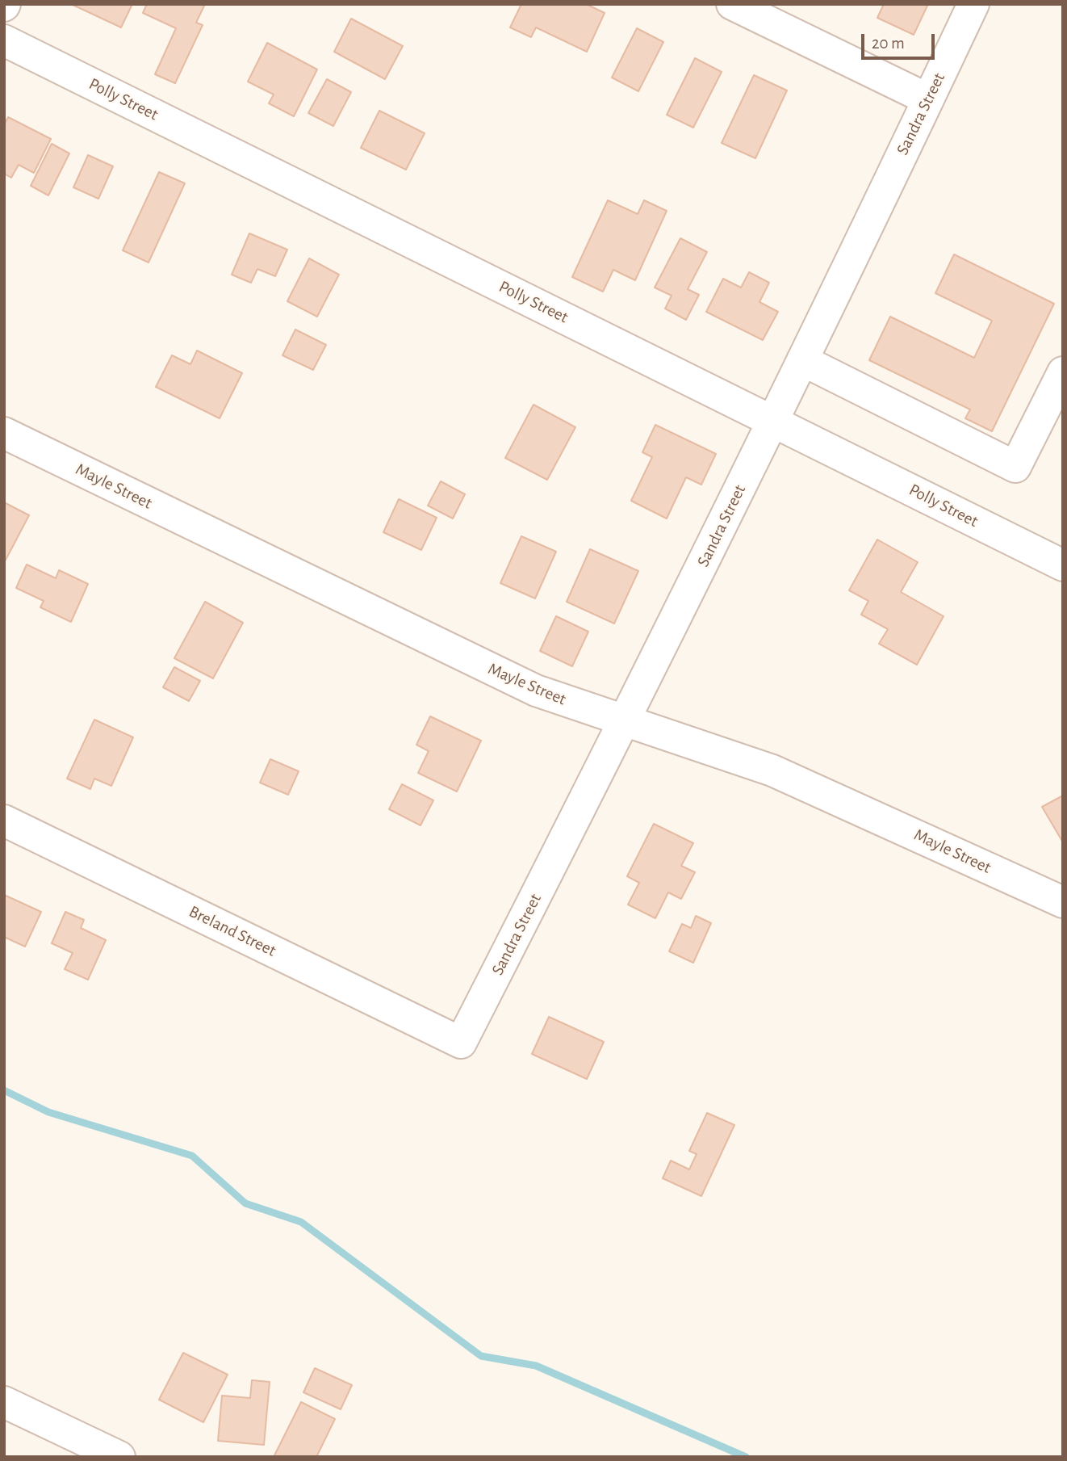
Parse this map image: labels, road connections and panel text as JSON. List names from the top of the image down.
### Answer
{
  "streets": {
    "street": [
      "Polly Street",
      "Sandra Street",
      "Mayle Street",
      "Breland Street"
    ]
  },
  "crossings": [
    ["Polly Street", "Sandra Street"],
    ["Sandra Street", "Mayle Street"],
    ["Sandra Street", "Breland Street"]
  ],
  "scale_bar": "20 m"
}
